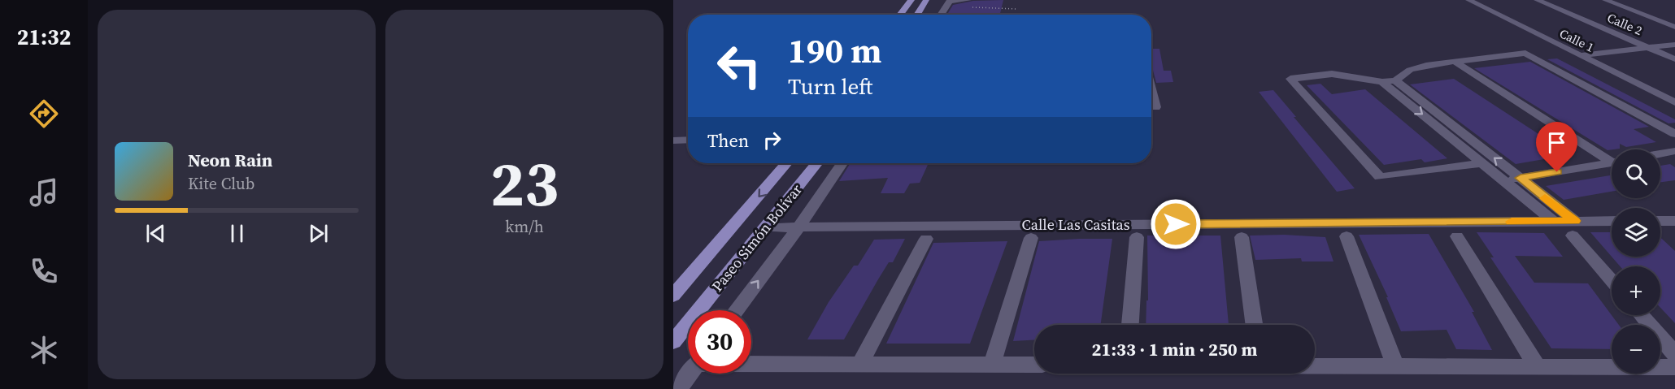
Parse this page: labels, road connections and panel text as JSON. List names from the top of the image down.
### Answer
{
  "streets": {
    "main road": ["Paseo Simón Bolívar"],
    "street": ["Calle 2", "Calle 1", "Calle Las Casitas"]
  },
  "crossings": [
    ["Calle Las Casitas", "Paseo Simón Bolívar"]
  ],
  "page": {
    "tabs": "21:32",
    "tile": ["23", "km/h"],
    "turn": ["190 m", "Turn left"],
    "then": "Then",
    "song": ["Neon Rain", "Kite Club"],
    "map_buttons": ["+", "−"],
    "limit": "30",
    "trip": "21:33 · 1 min · 250 m"
  }
}
